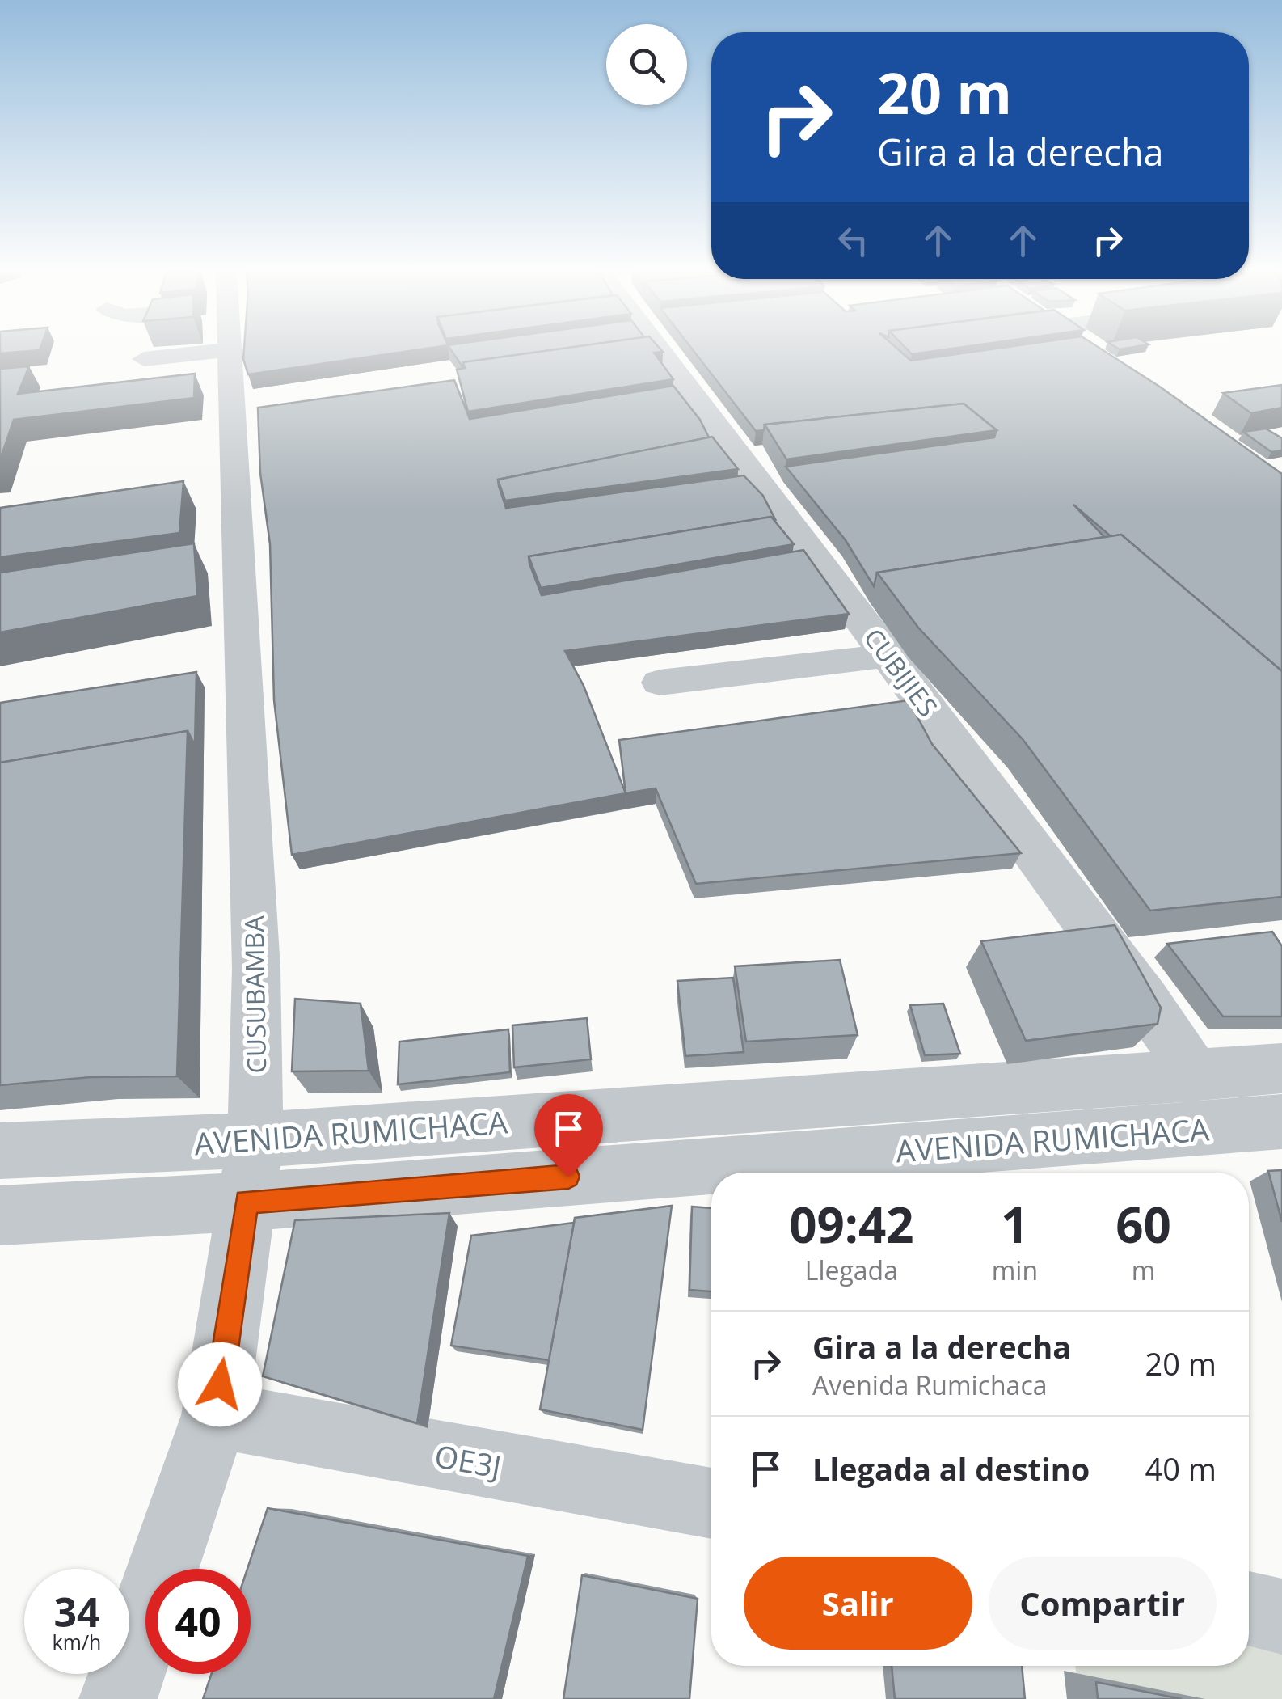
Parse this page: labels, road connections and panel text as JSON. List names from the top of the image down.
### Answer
{
  "streets": {
    "street": [
      "CUBIJIES",
      "CUSUBAMBA",
      "AVENIDA RUMICHACA",
      "OE3J"
    ]
  },
  "crossings": [
    ["CUBIJIES", "AVENIDA RUMICHACA"],
    ["CUSUBAMBA", "AVENIDA RUMICHACA"],
    ["CUSUBAMBA", "OE3J"]
  ],
  "page": {
    "turn": ["20 m", "Gira a la derecha"],
    "eta": [
      "09:42",
      "Llegada",
      "1",
      "min",
      "60",
      "m"
    ],
    "list": [
      {
        "name": "Gira a la derecha",
        "note": "Avenida Rumichaca",
        "value": "20 m"
      },
      {
        "name": "Llegada al destino",
        "value": "40 m"
      }
    ],
    "buttons": ["Salir", "Compartir"],
    "speed": "34 km/h",
    "limit": "40"
  }
}
